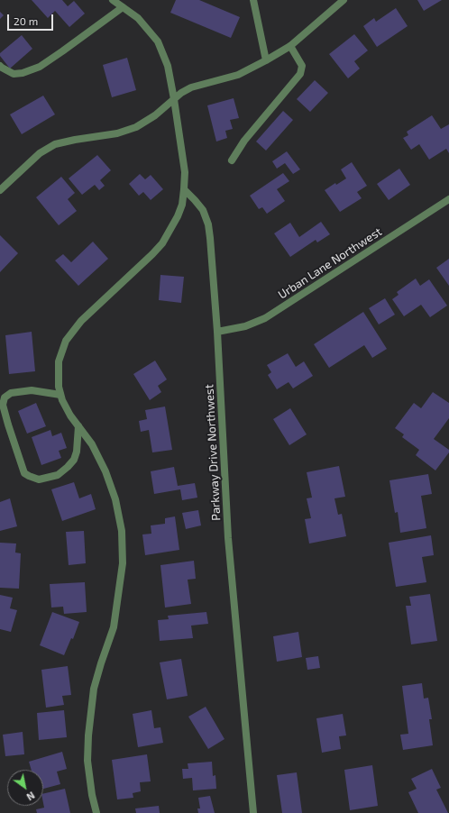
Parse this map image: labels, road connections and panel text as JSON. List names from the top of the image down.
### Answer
{
  "streets": {
    "street": ["Urban Lane Northwest", "Parkway Drive Northwest"]
  },
  "crossings": [
    ["Urban Lane Northwest", "Parkway Drive Northwest"]
  ],
  "scale_bar": "20 m",
  "north": "bottom right"
}
